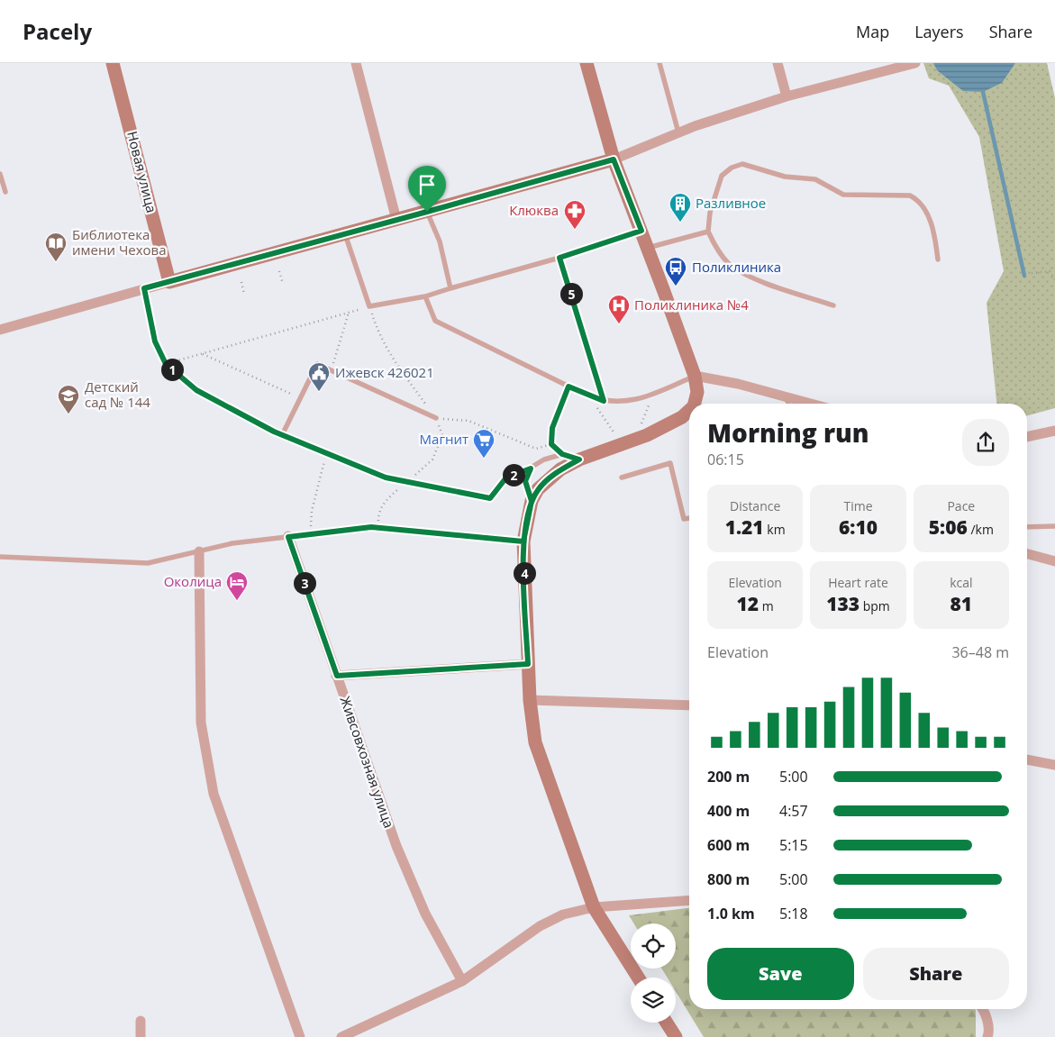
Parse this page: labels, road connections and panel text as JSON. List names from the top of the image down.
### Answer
{
  "streets": {
    "street": ["Новая улица", "Живсовхозная улица"]
  },
  "places": {
    "building": ["Разливное"],
    "pharmacy": ["Клюква"],
    "library": ["Библиотека имени Чехова"],
    "bus stop": ["Поликлиника"],
    "hospital": ["Поликлиника №4"],
    "public building": ["Ижевск 426021"],
    "school or university": ["Детский сад № 144"],
    "supermarket": ["Магнит"],
    "hotel": ["Околица"]
  },
  "page": {
    "header": "Pacely",
    "nav": ["Map", "Layers", "Share"],
    "pins": [
      "5",
      "1",
      "2",
      "4",
      "3"
    ],
    "heading": ["Morning run", "06:15"],
    "stats": [
      ["Distance", "1.21 km"],
      ["Time", "6:10"],
      ["Pace", "5:06 /km"],
      ["Elevation", "12 m"],
      ["Heart rate", "133 bpm"],
      ["kcal", "81"]
    ],
    "chart": ["Elevation", "36–48 m"],
    "list": [
      {
        "name": "200 m",
        "note": "5:00"
      },
      {
        "name": "400 m",
        "note": "4:57"
      },
      {
        "name": "600 m",
        "note": "5:15"
      },
      {
        "name": "800 m",
        "note": "5:00"
      },
      {
        "name": "1.0 km",
        "note": "5:18"
      }
    ],
    "buttons": ["Save", "Share"]
  }
}
